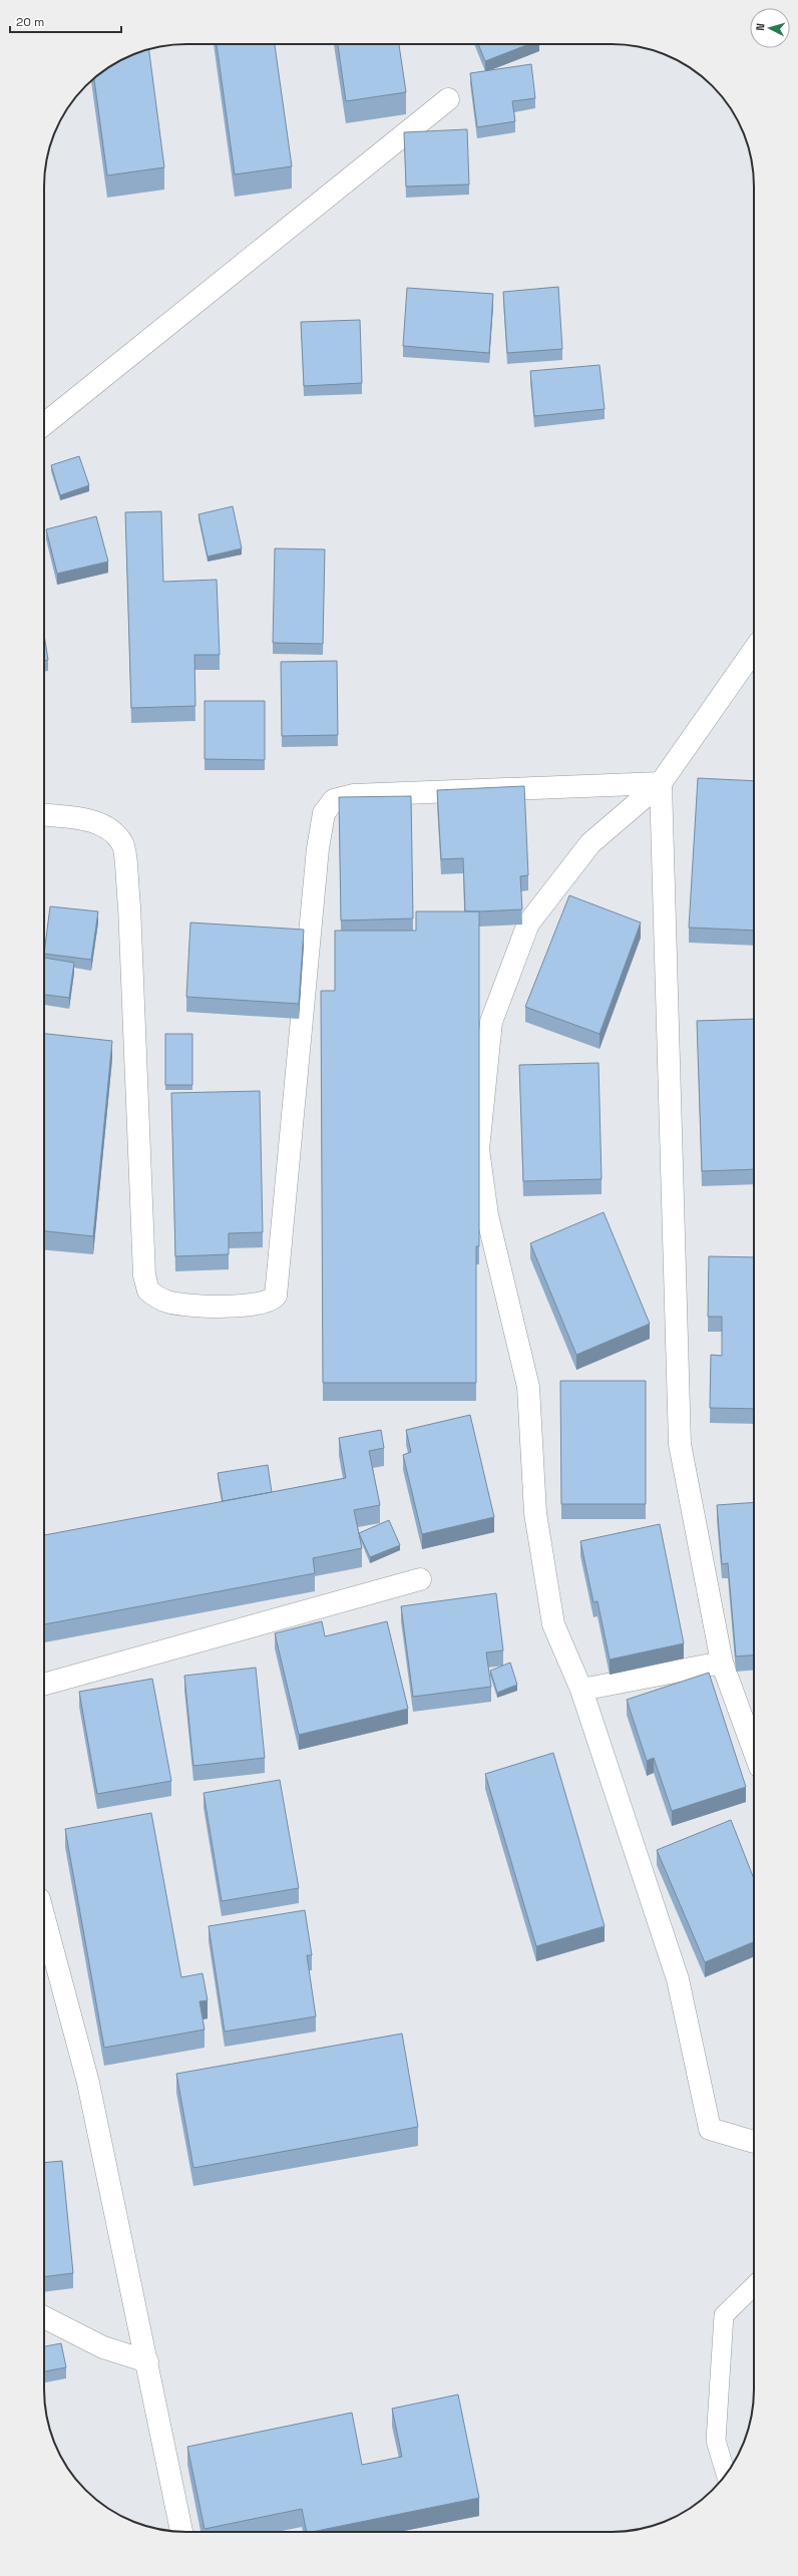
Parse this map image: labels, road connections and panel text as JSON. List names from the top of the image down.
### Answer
{
  "scale_bar": "20 m",
  "north": "left"
}
